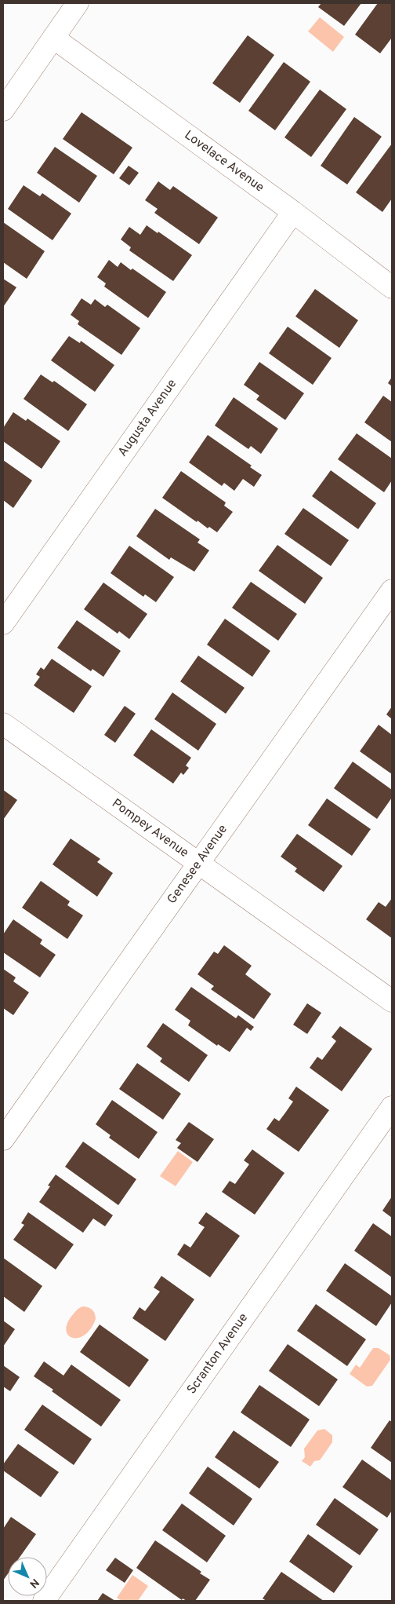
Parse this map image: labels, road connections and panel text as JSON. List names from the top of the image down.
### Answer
{
  "streets": {
    "street": [
      "Lovelace Avenue",
      "Augusta Avenue",
      "Pompey Avenue",
      "Genesee Avenue",
      "Scranton Avenue"
    ]
  },
  "crossings": [
    ["Lovelace Avenue", "Augusta Avenue"],
    ["Pompey Avenue", "Genesee Avenue"]
  ],
  "north": "bottom right"
}
